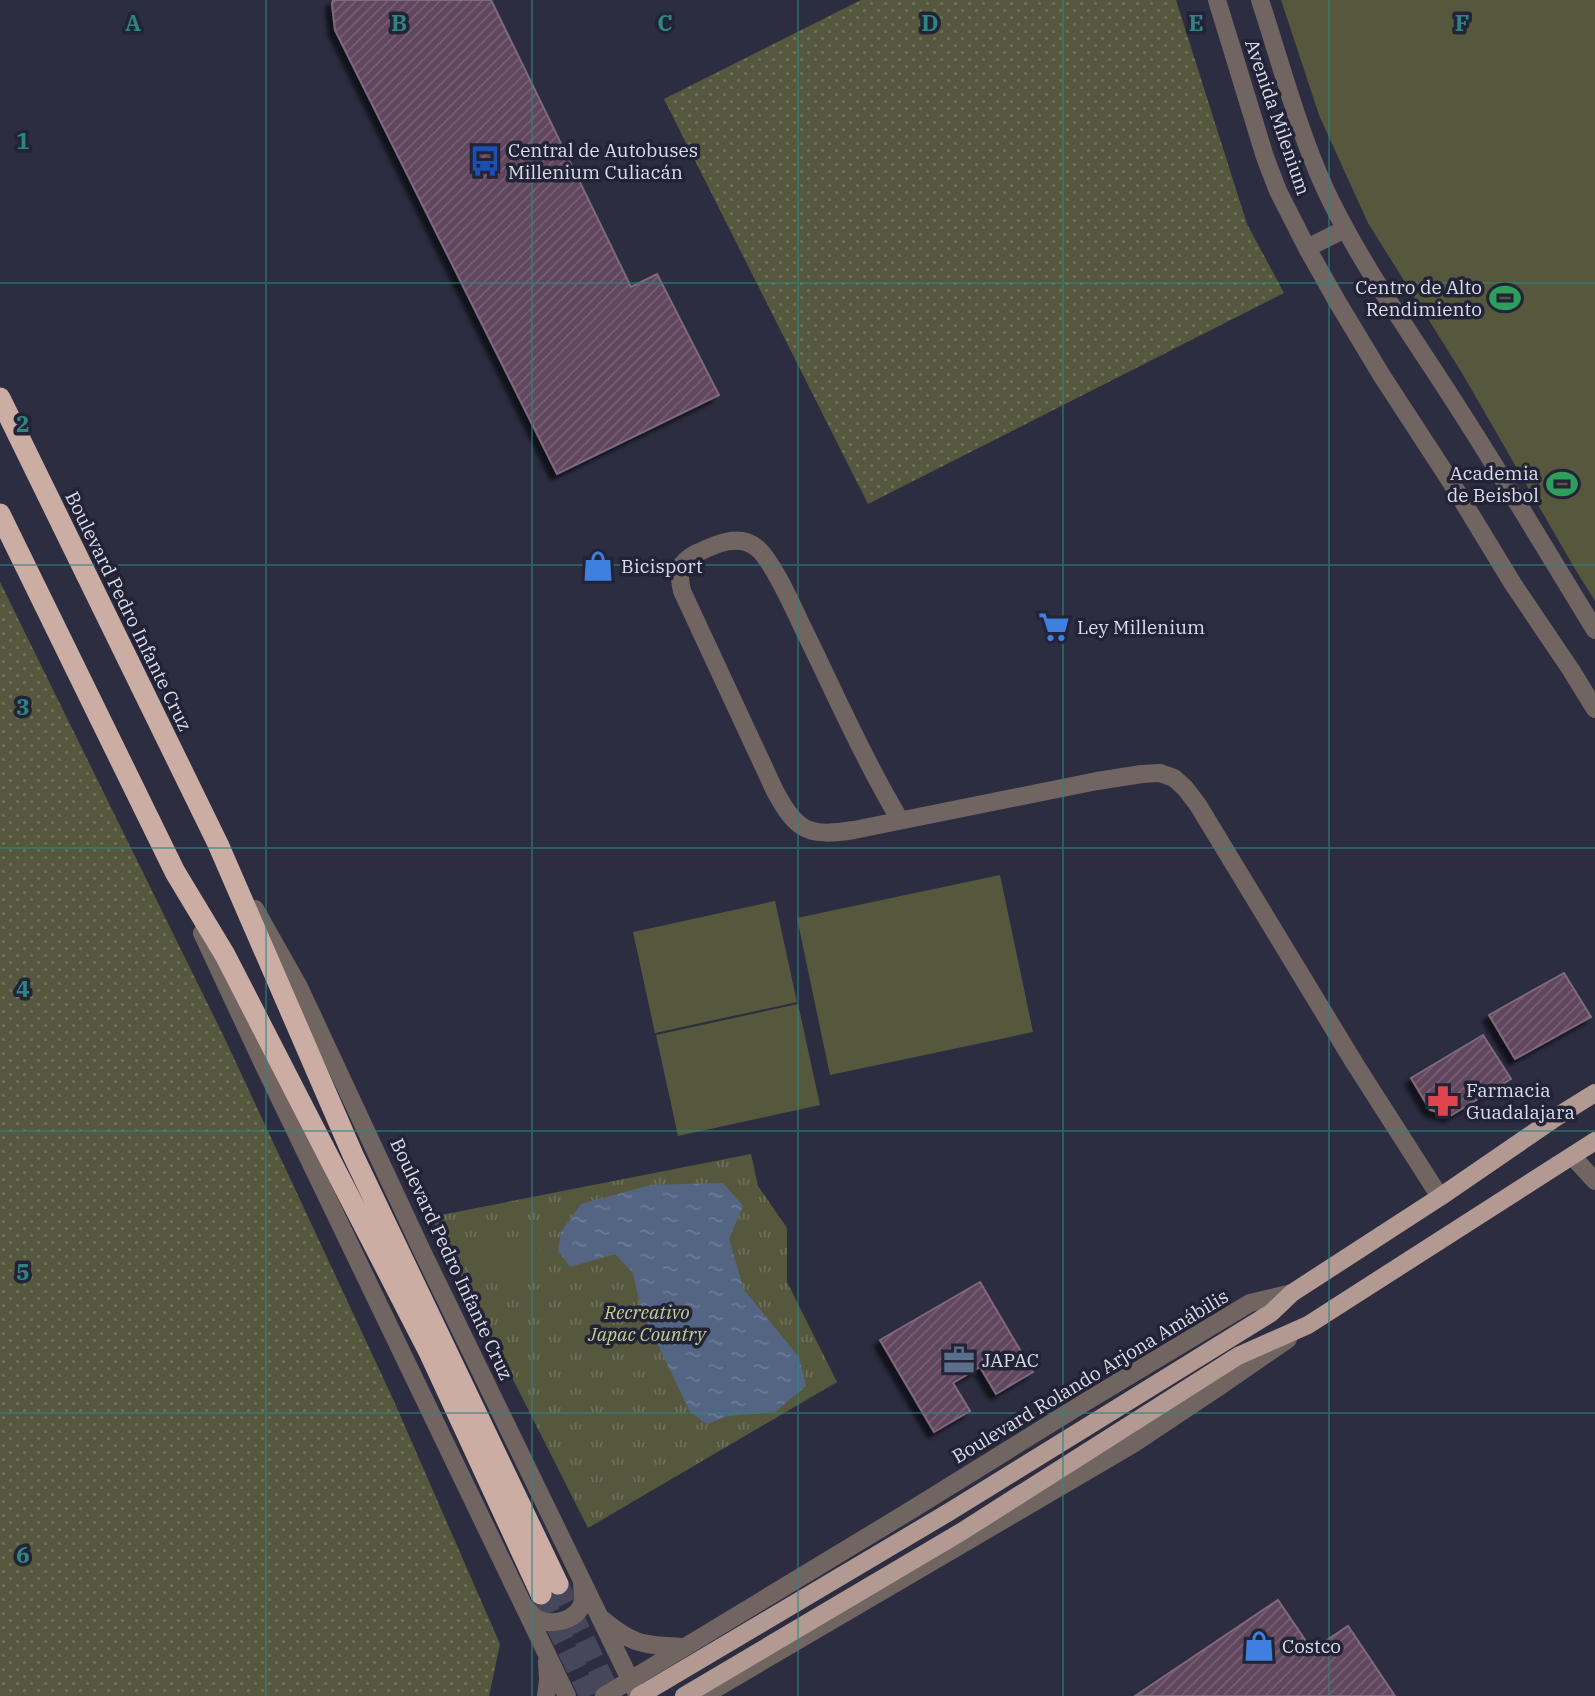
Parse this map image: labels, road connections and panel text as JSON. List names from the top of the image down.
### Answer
{
  "streets": {
    "highway": ["Boulevard Pedro Infante Cruz"],
    "main road": ["Boulevard Rolando Arjona Amábilis"],
    "street": ["Avenida Milenium"]
  },
  "crossings": [
    ["Boulevard Pedro Infante Cruz", "Boulevard Rolando Arjona Amábilis"]
  ],
  "parks": ["Recreativo Japac Country"],
  "places": {
    "bus stop": ["Central de Autobuses Millenium Culiacán"],
    "sports": ["Centro de Alto Rendimiento", "Academia de Beisbol"],
    "shop": ["Bicisport", "Costco"],
    "supermarket": ["Ley Millenium"],
    "pharmacy": ["Farmacia Guadalajara"],
    "office": ["JAPAC"]
  },
  "grid": {
    "columns": [
      "A",
      "B",
      "C",
      "D",
      "E",
      "F"
    ],
    "rows": [
      "1",
      "2",
      "3",
      "4",
      "5",
      "6"
    ]
  }
}
